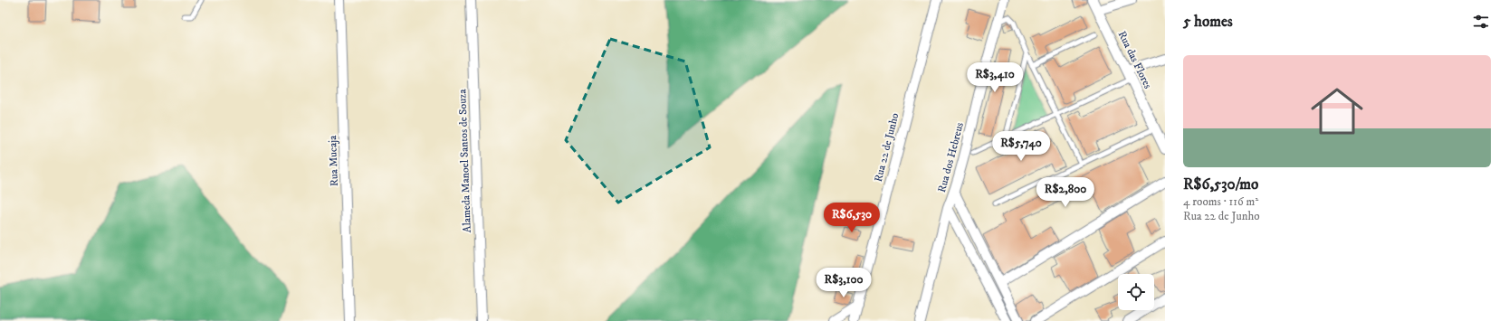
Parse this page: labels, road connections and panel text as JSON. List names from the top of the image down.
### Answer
{
  "streets": {
    "street": [
      "Rua das Flores",
      "Rua 22 de Junho",
      "Rua dos Hebreus",
      "Rua Mucaja",
      "Alameda Manoel Santos de Souza"
    ]
  },
  "page": {
    "heading": "5 homes",
    "list": [
      {
        "name": "R$6,530/mo",
        "note": "4 rooms · 116 m² · Rua 22 de Junho"
      }
    ],
    "price": [
      "R$3,410",
      "R$5,740",
      "R$2,800",
      "R$6,530",
      "R$3,100"
    ]
  }
}
